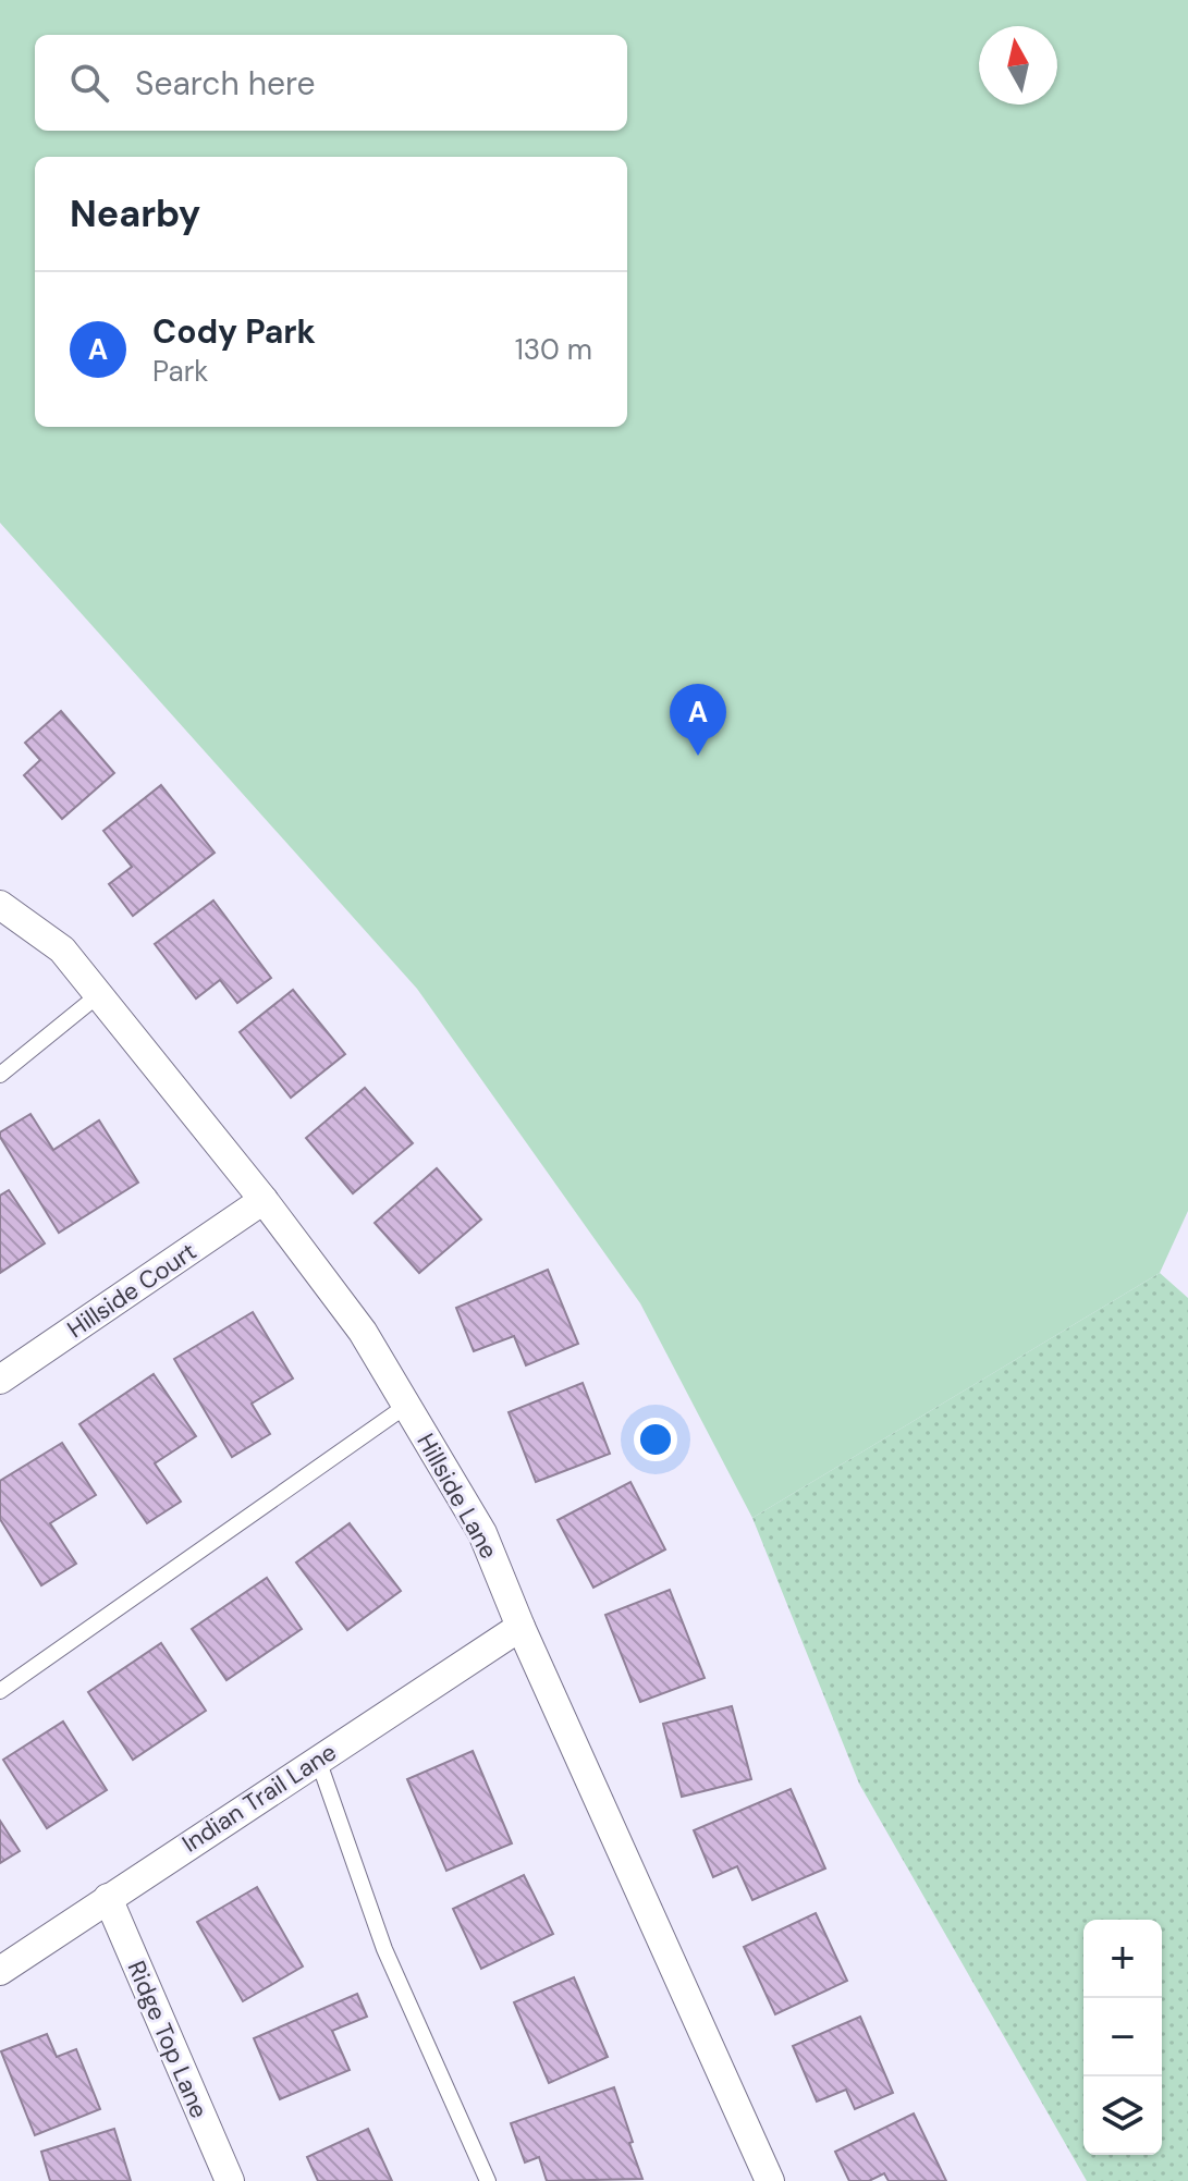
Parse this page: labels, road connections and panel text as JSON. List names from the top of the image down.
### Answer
{
  "streets": {
    "street": [
      "Hillside Court",
      "Hillside Lane",
      "Indian Trail Lane",
      "Ridge Top Lane"
    ]
  },
  "crossings": [
    ["Hillside Court", "Hillside Lane"],
    ["Hillside Lane", "Indian Trail Lane"],
    ["Indian Trail Lane", "Ridge Top Lane"]
  ],
  "north": "top",
  "page": {
    "search": "Search here",
    "heading": "Nearby",
    "list": [
      {
        "mark": "A",
        "name": "Cody Park",
        "note": "Park",
        "value": "130 m"
      }
    ],
    "pins": "A",
    "map_buttons": ["+", "−"]
  }
}
